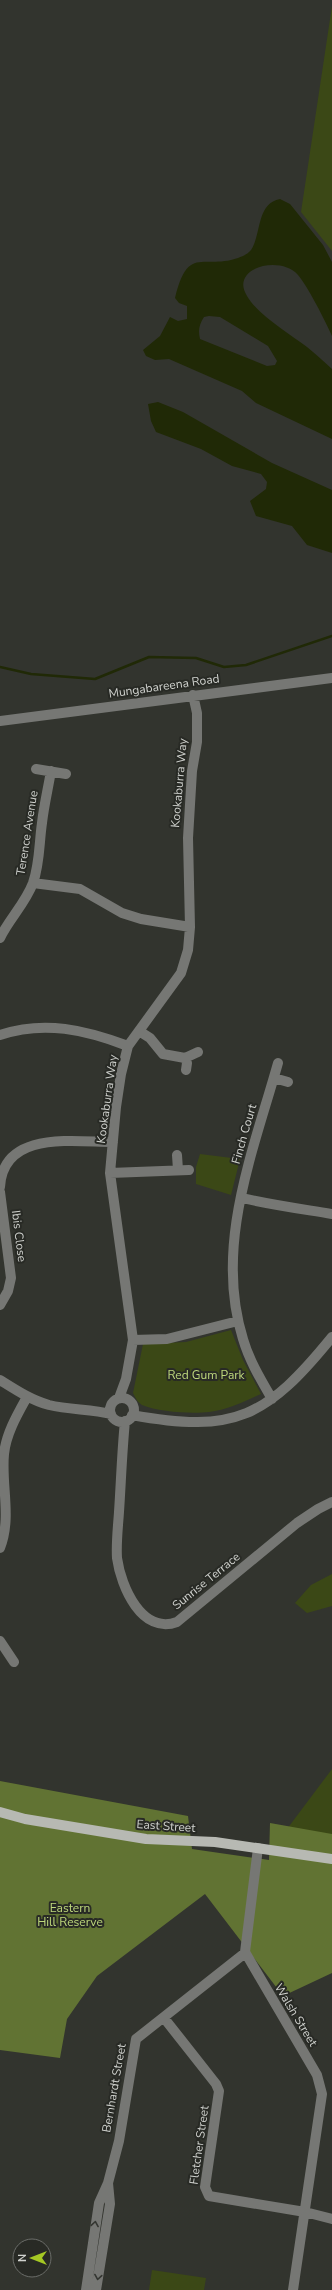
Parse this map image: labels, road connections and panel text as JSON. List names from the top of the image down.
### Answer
{
  "streets": {
    "main road": ["East Street"],
    "street": [
      "Mungabareena Road",
      "Kookaburra Way",
      "Terence Avenue",
      "Finch Court",
      "Ibis Close",
      "Sunrise Terrace",
      "Walsh Street",
      "Bernhardt Street",
      "Fletcher Street"
    ]
  },
  "crossings": [
    ["Mungabareena Road", "Kookaburra Way"],
    ["Kookaburra Way", "Sunrise Terrace"],
    ["Walsh Street", "Bernhardt Street"],
    ["Walsh Street", "Fletcher Street"],
    ["Bernhardt Street", "Fletcher Street"]
  ],
  "parks": ["Red Gum Park", "Eastern Hill Reserve"],
  "north": "left"
}
